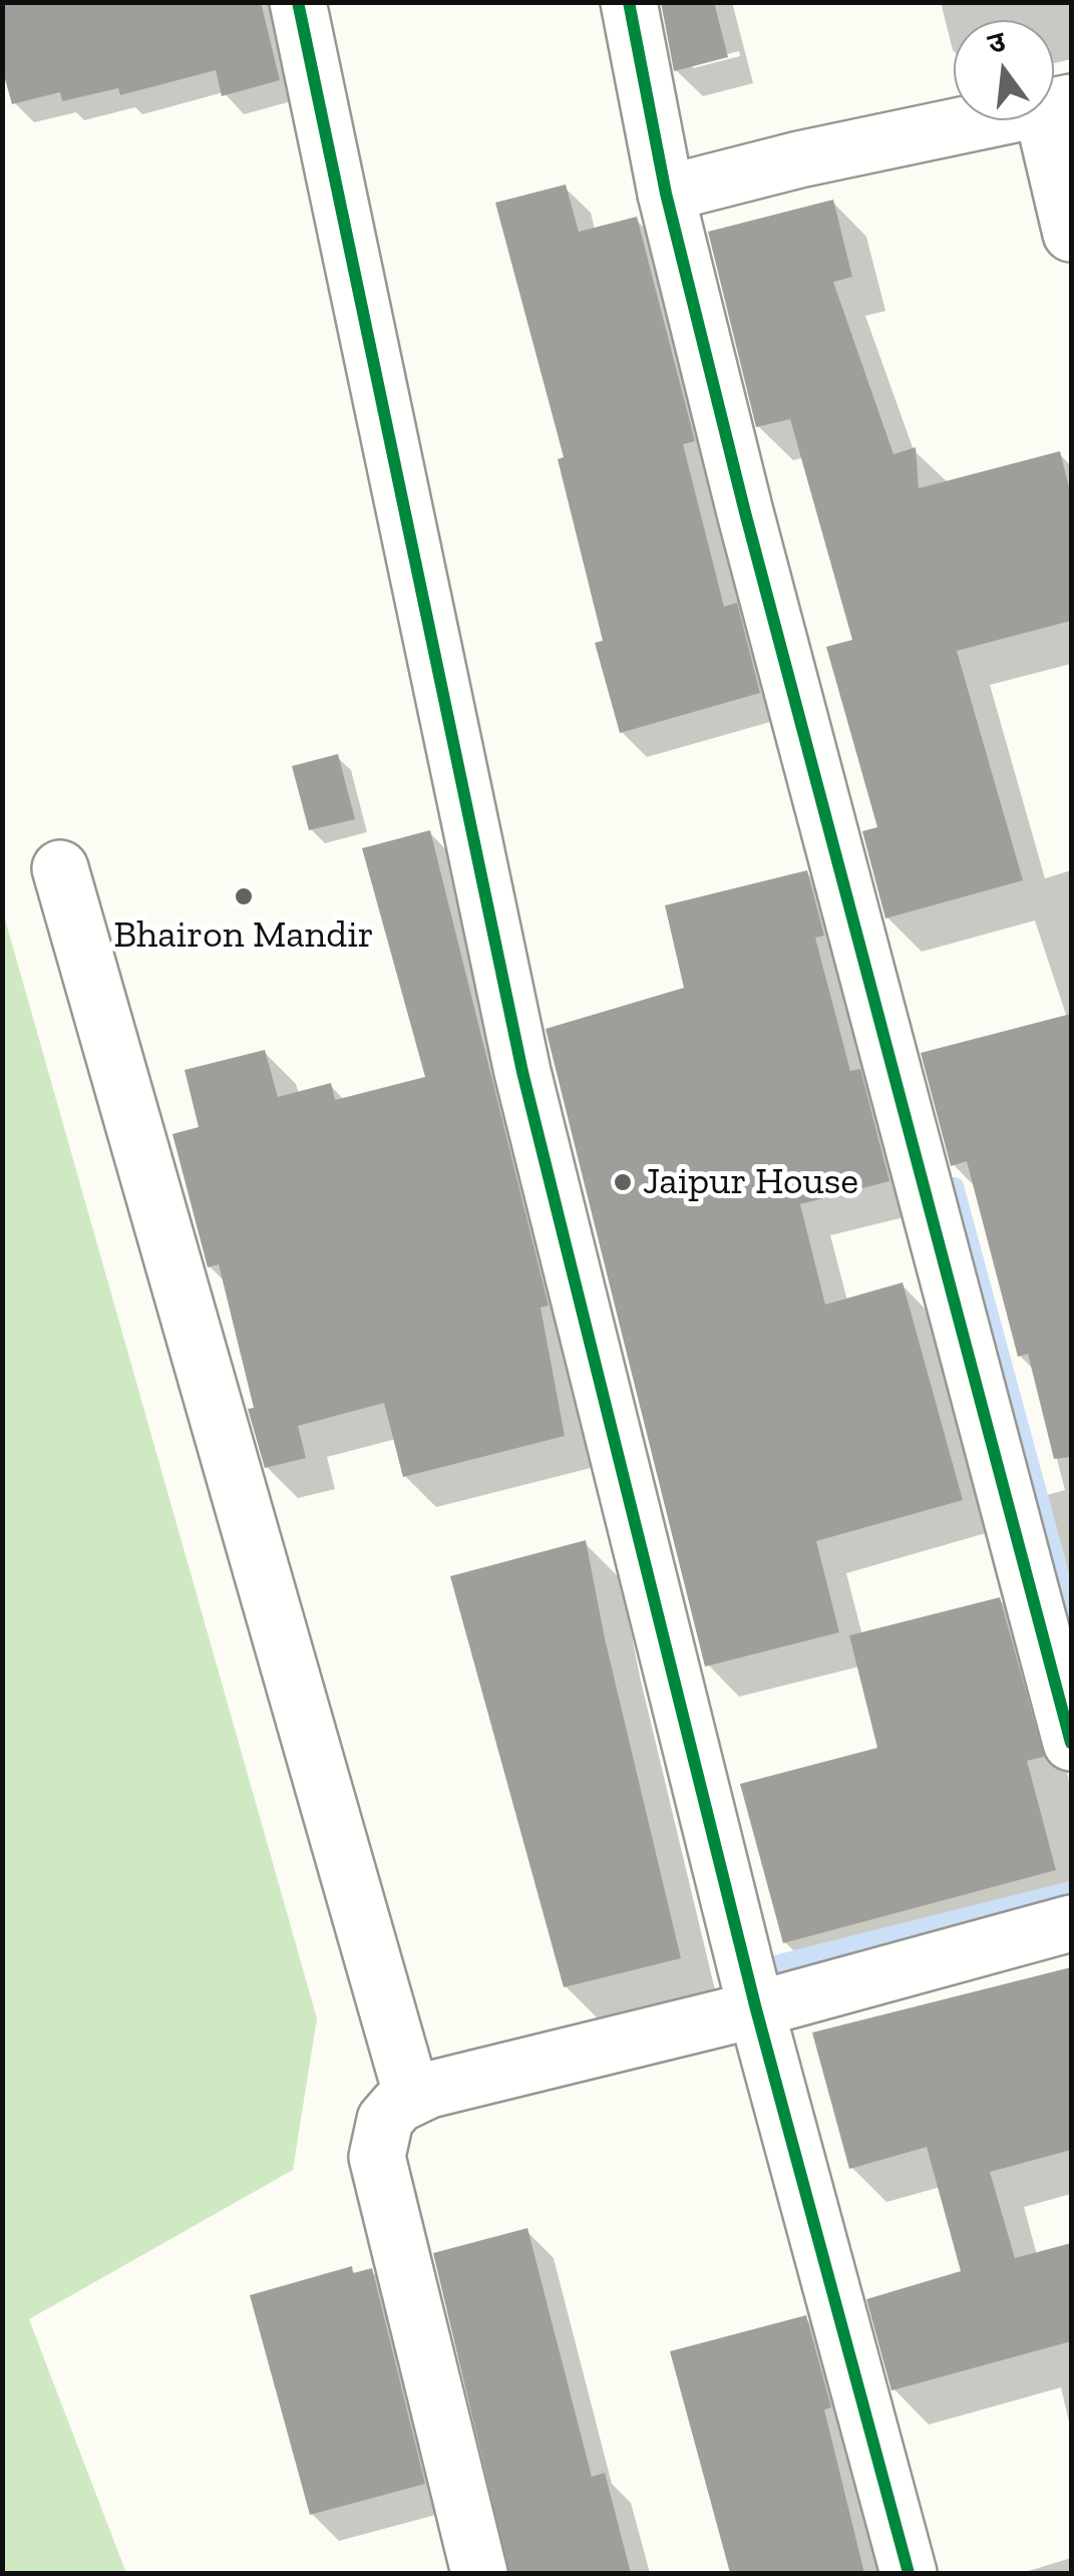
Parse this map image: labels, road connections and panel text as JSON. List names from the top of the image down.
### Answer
{
  "places": ["Bhairon Mandir", "Jaipur House"],
  "north": "top"
}
